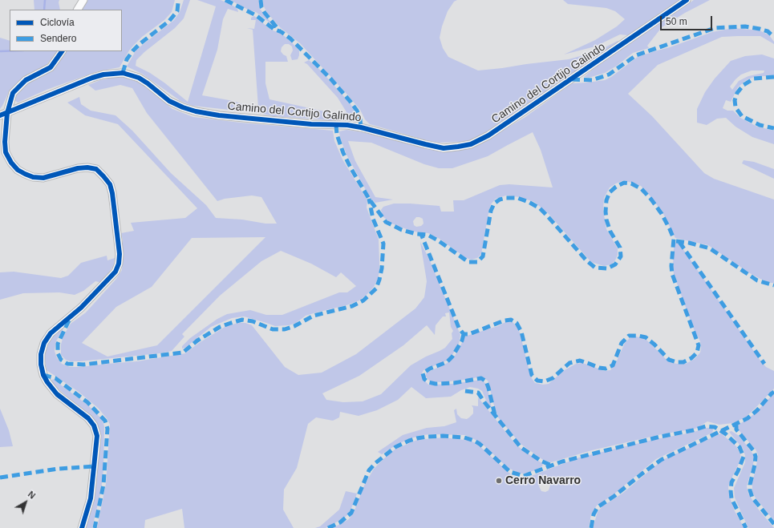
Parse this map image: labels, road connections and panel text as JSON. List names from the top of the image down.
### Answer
{
  "streets": {
    "street": ["Camino del Cortijo Galindo"]
  },
  "places": ["Cerro Navarro"],
  "legend": ["Ciclovía", "Sendero"],
  "scale_bar": "50 m",
  "north": "top right"
}
